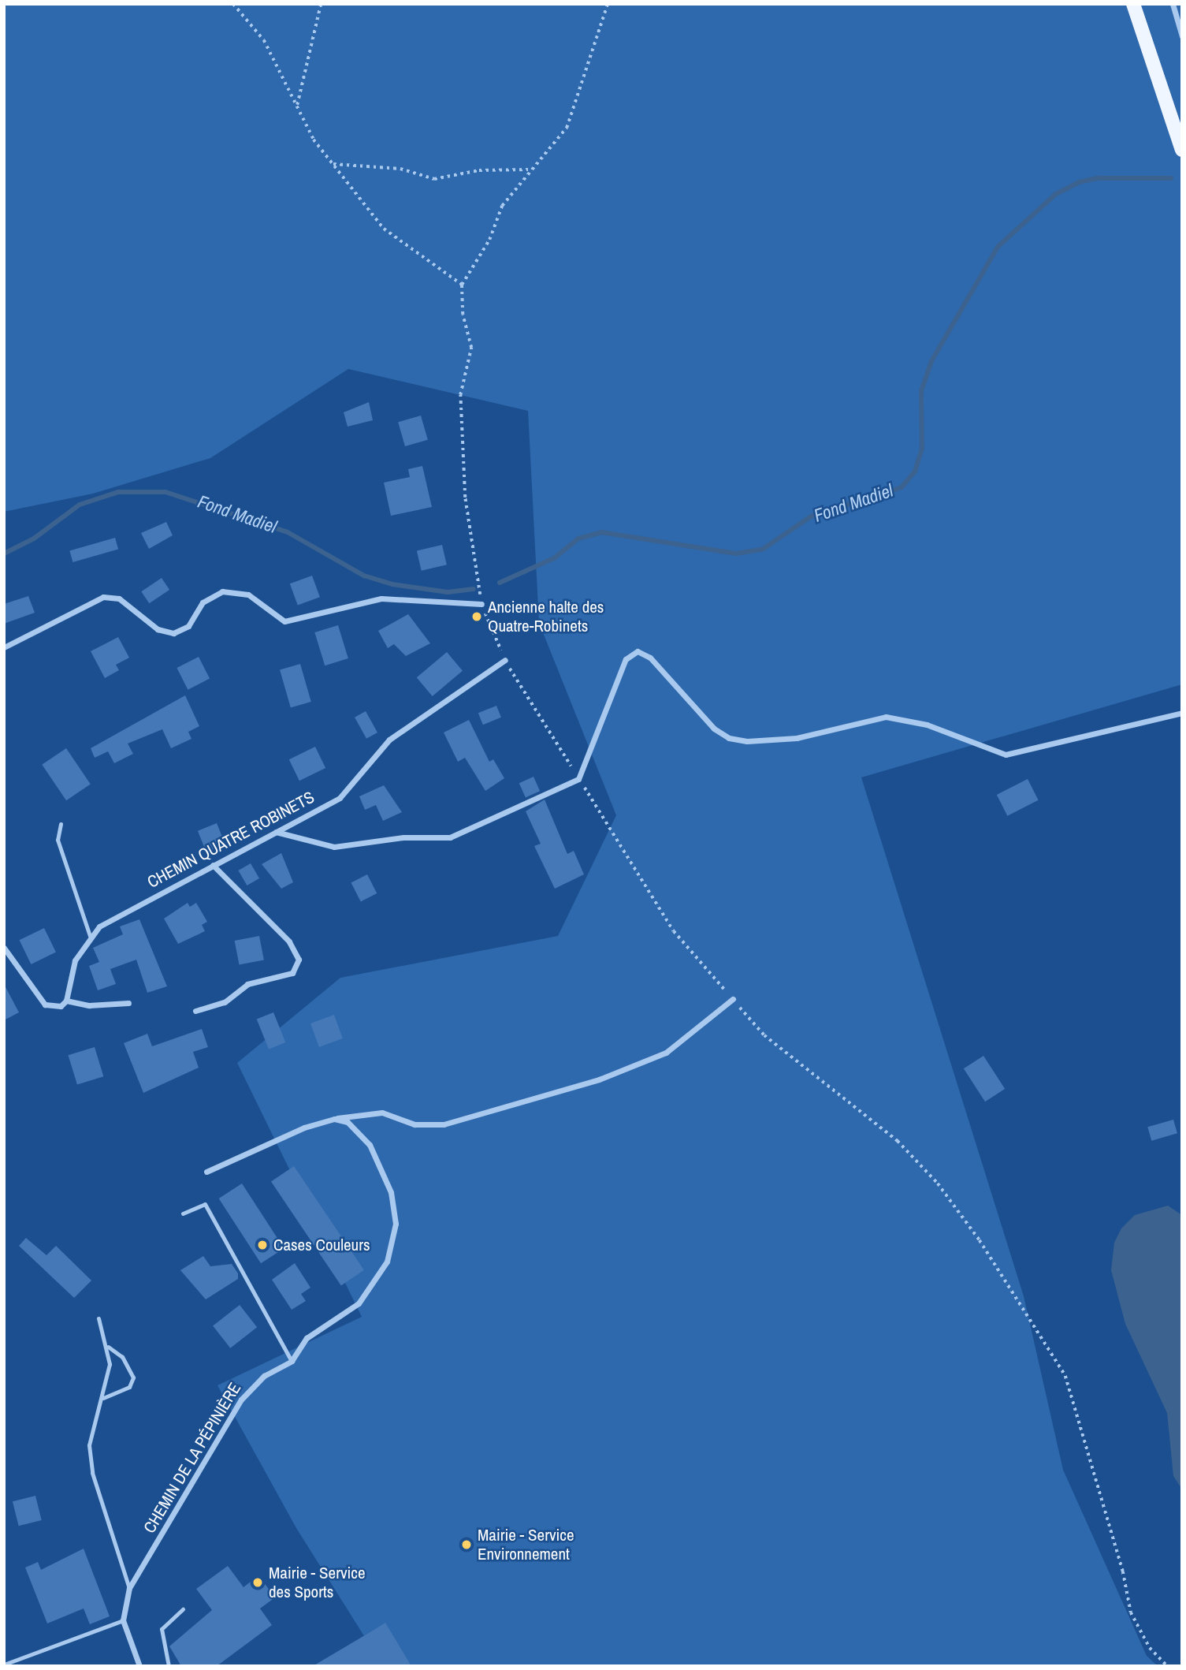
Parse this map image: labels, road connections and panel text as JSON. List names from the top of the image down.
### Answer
{
  "streets": {
    "street": ["CHEMIN QUATRE ROBINETS", "CHEMIN DE LA PÉPINIÈRE"]
  },
  "water": ["Fond Madiel"],
  "places": [
    "Ancienne halte des Quatre-Robinets",
    "Cases Couleurs",
    "Mairie - Service Environnement",
    "Mairie - Service des Sports"
  ]
}
